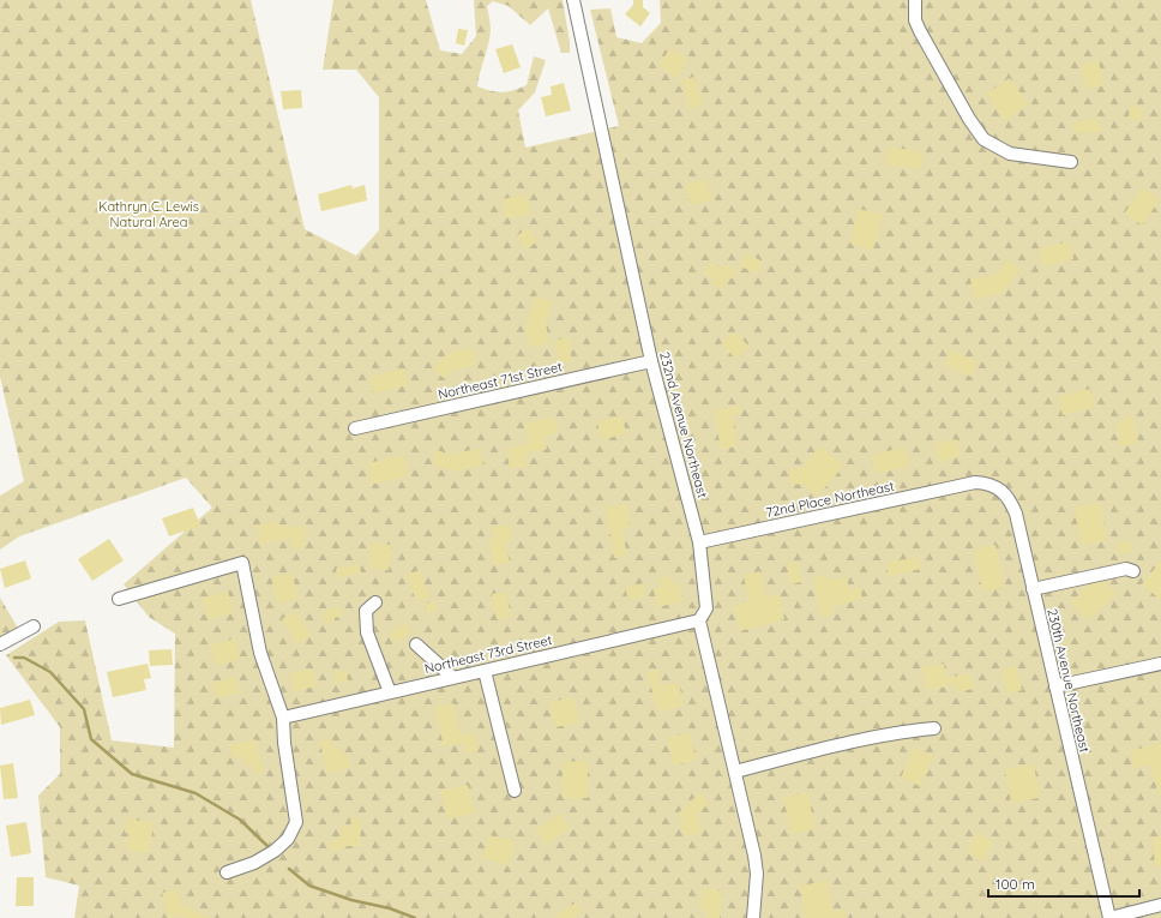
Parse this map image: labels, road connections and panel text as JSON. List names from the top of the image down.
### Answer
{
  "streets": {
    "street": [
      "Northeast 71st Street",
      "232nd Avenue Northeast",
      "72nd Place Northeast",
      "Northeast 73rd Street",
      "230th Avenue Northeast"
    ]
  },
  "crossings": [
    ["Northeast 71st Street", "232nd Avenue Northeast"],
    ["232nd Avenue Northeast", "72nd Place Northeast"],
    ["232nd Avenue Northeast", "Northeast 73rd Street"],
    ["72nd Place Northeast", "230th Avenue Northeast"]
  ],
  "parks": ["Kathryn C. Lewis Natural Area"],
  "scale_bar": "100 m"
}
